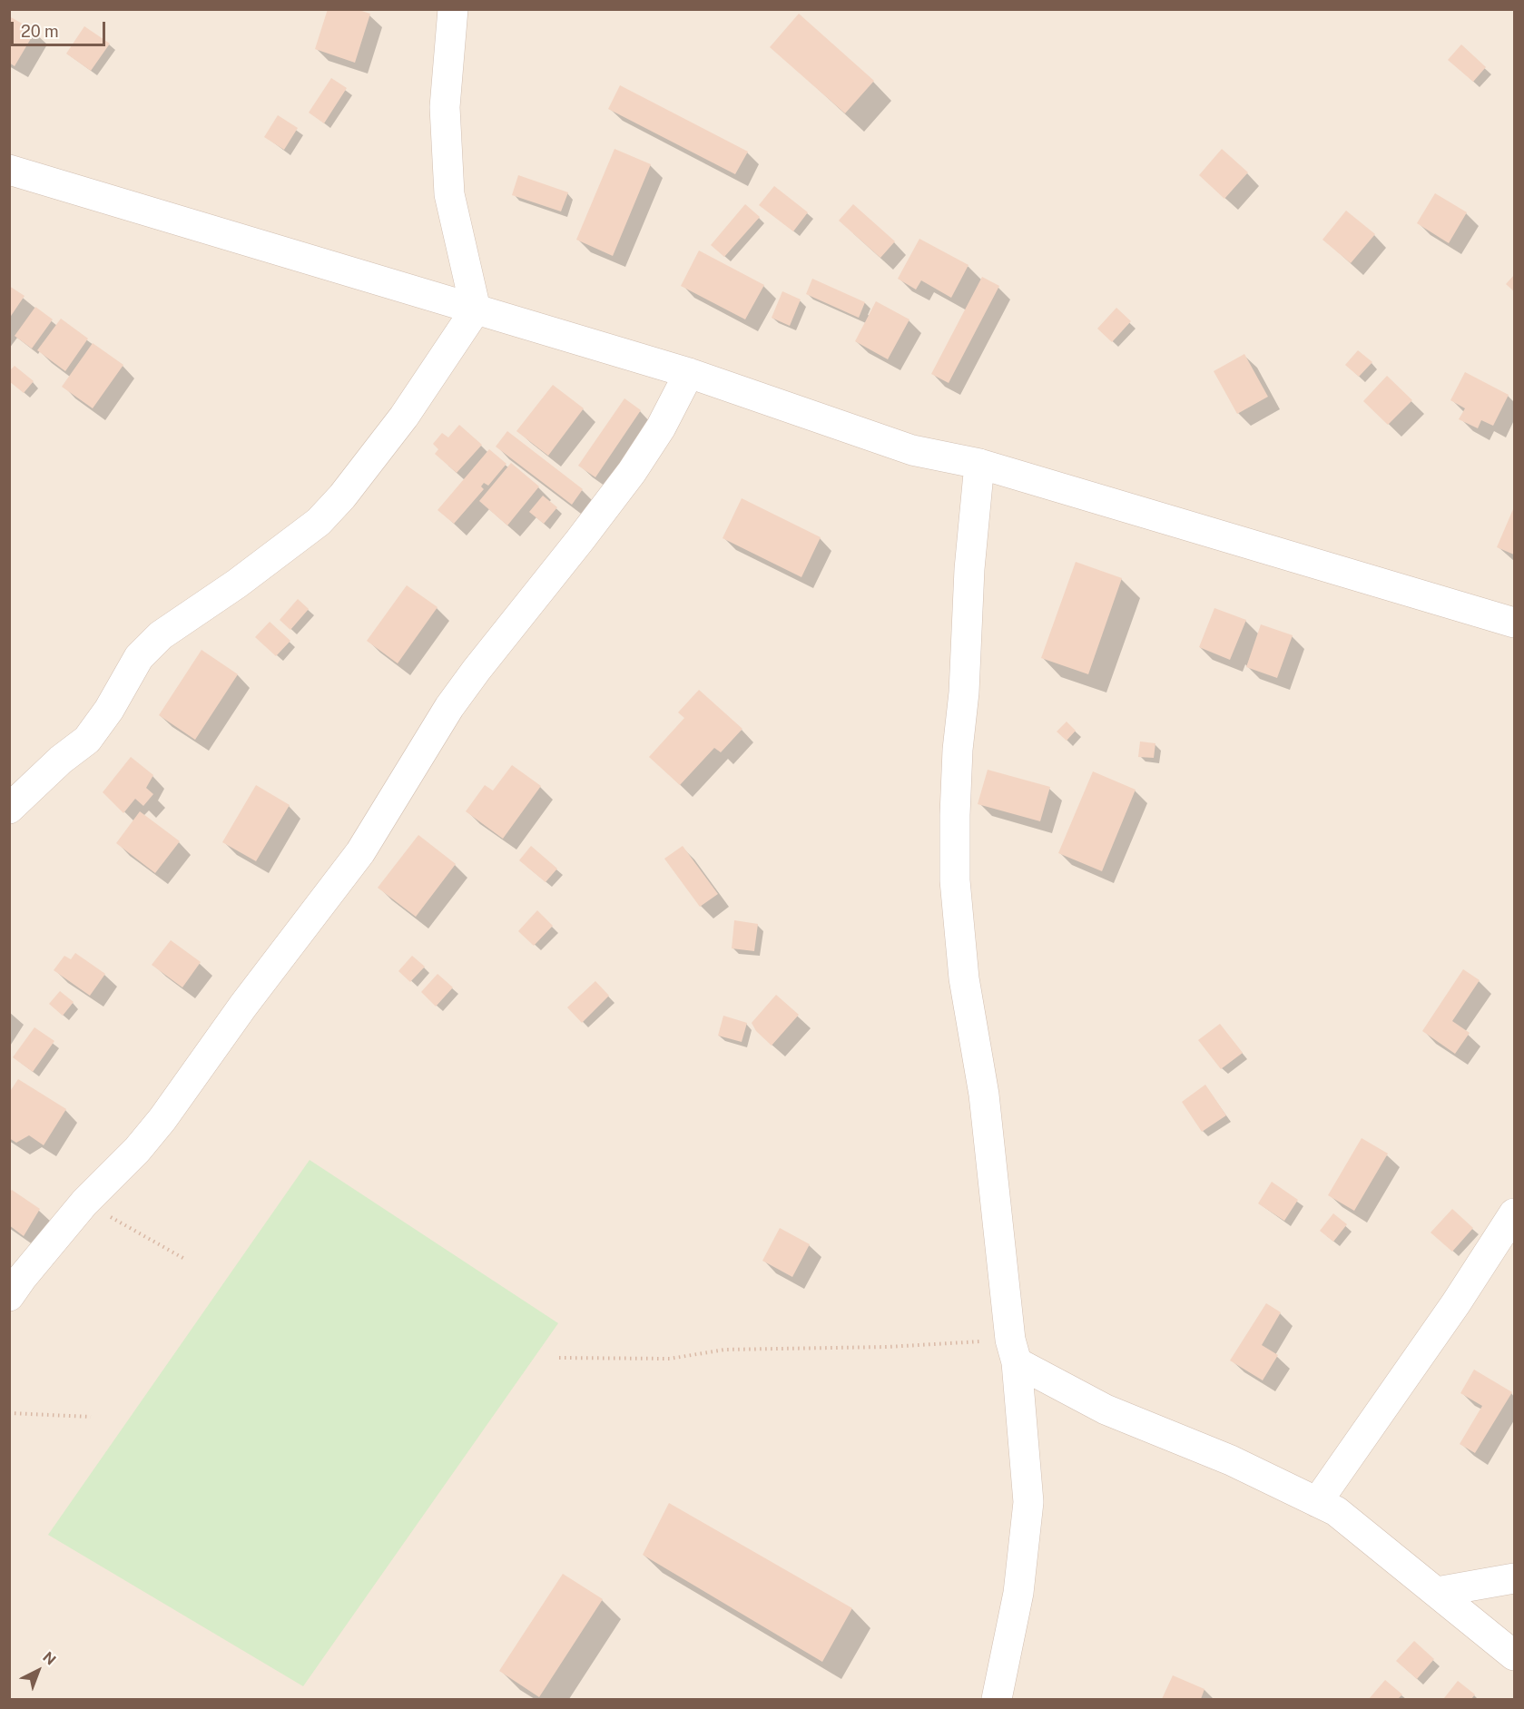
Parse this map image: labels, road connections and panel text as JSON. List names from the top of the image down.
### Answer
{
  "scale_bar": "20 m",
  "north": "top right"
}
